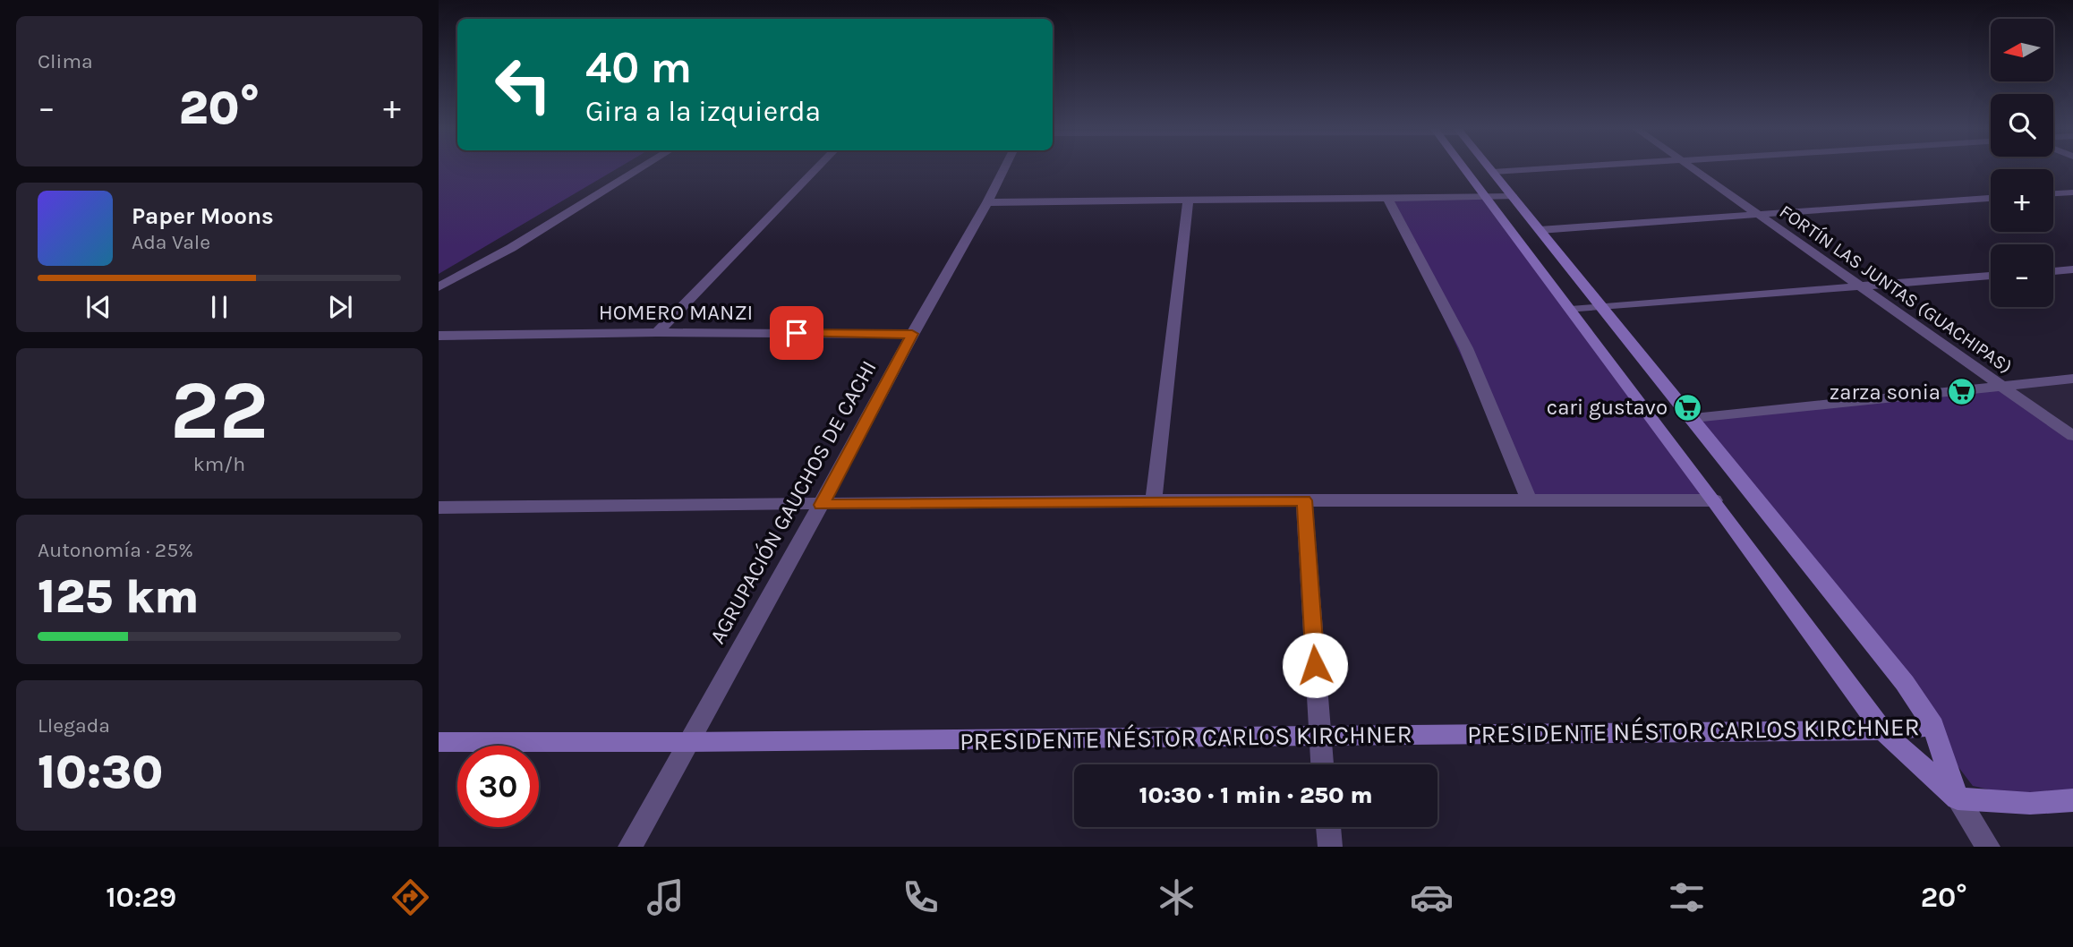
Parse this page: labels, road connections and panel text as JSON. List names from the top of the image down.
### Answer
{
  "streets": {
    "street": [
      "FORTÍN LAS JUNTAS (GUACHIPAS)",
      "HOMERO MANZI",
      "AGRUPACIÓN GAUCHOS DE CACHI",
      "PRESIDENTE NÉSTOR CARLOS KIRCHNER"
    ]
  },
  "crossings": [
    ["HOMERO MANZI", "AGRUPACIÓN GAUCHOS DE CACHI"],
    ["AGRUPACIÓN GAUCHOS DE CACHI", "PRESIDENTE NÉSTOR CARLOS KIRCHNER"]
  ],
  "places": {
    "supermarket": ["zarza sonia", "cari gustavo"]
  },
  "north": "left",
  "page": {
    "tile": [
      "Clima",
      ["22", "km/h"],
      ["Autonomía · 25%", "125 km"],
      ["Llegada", "10:30"]
    ],
    "map_buttons": ["+", "−"],
    "turn": ["40 m", "Gira a la izquierda"],
    "heat": ["−", "20°", "+"],
    "song": ["Paper Moons", "Ada Vale"],
    "limit": "30",
    "trip": "10:30 · 1 min · 250 m",
    "tabs": ["10:29", "20°"]
  }
}
